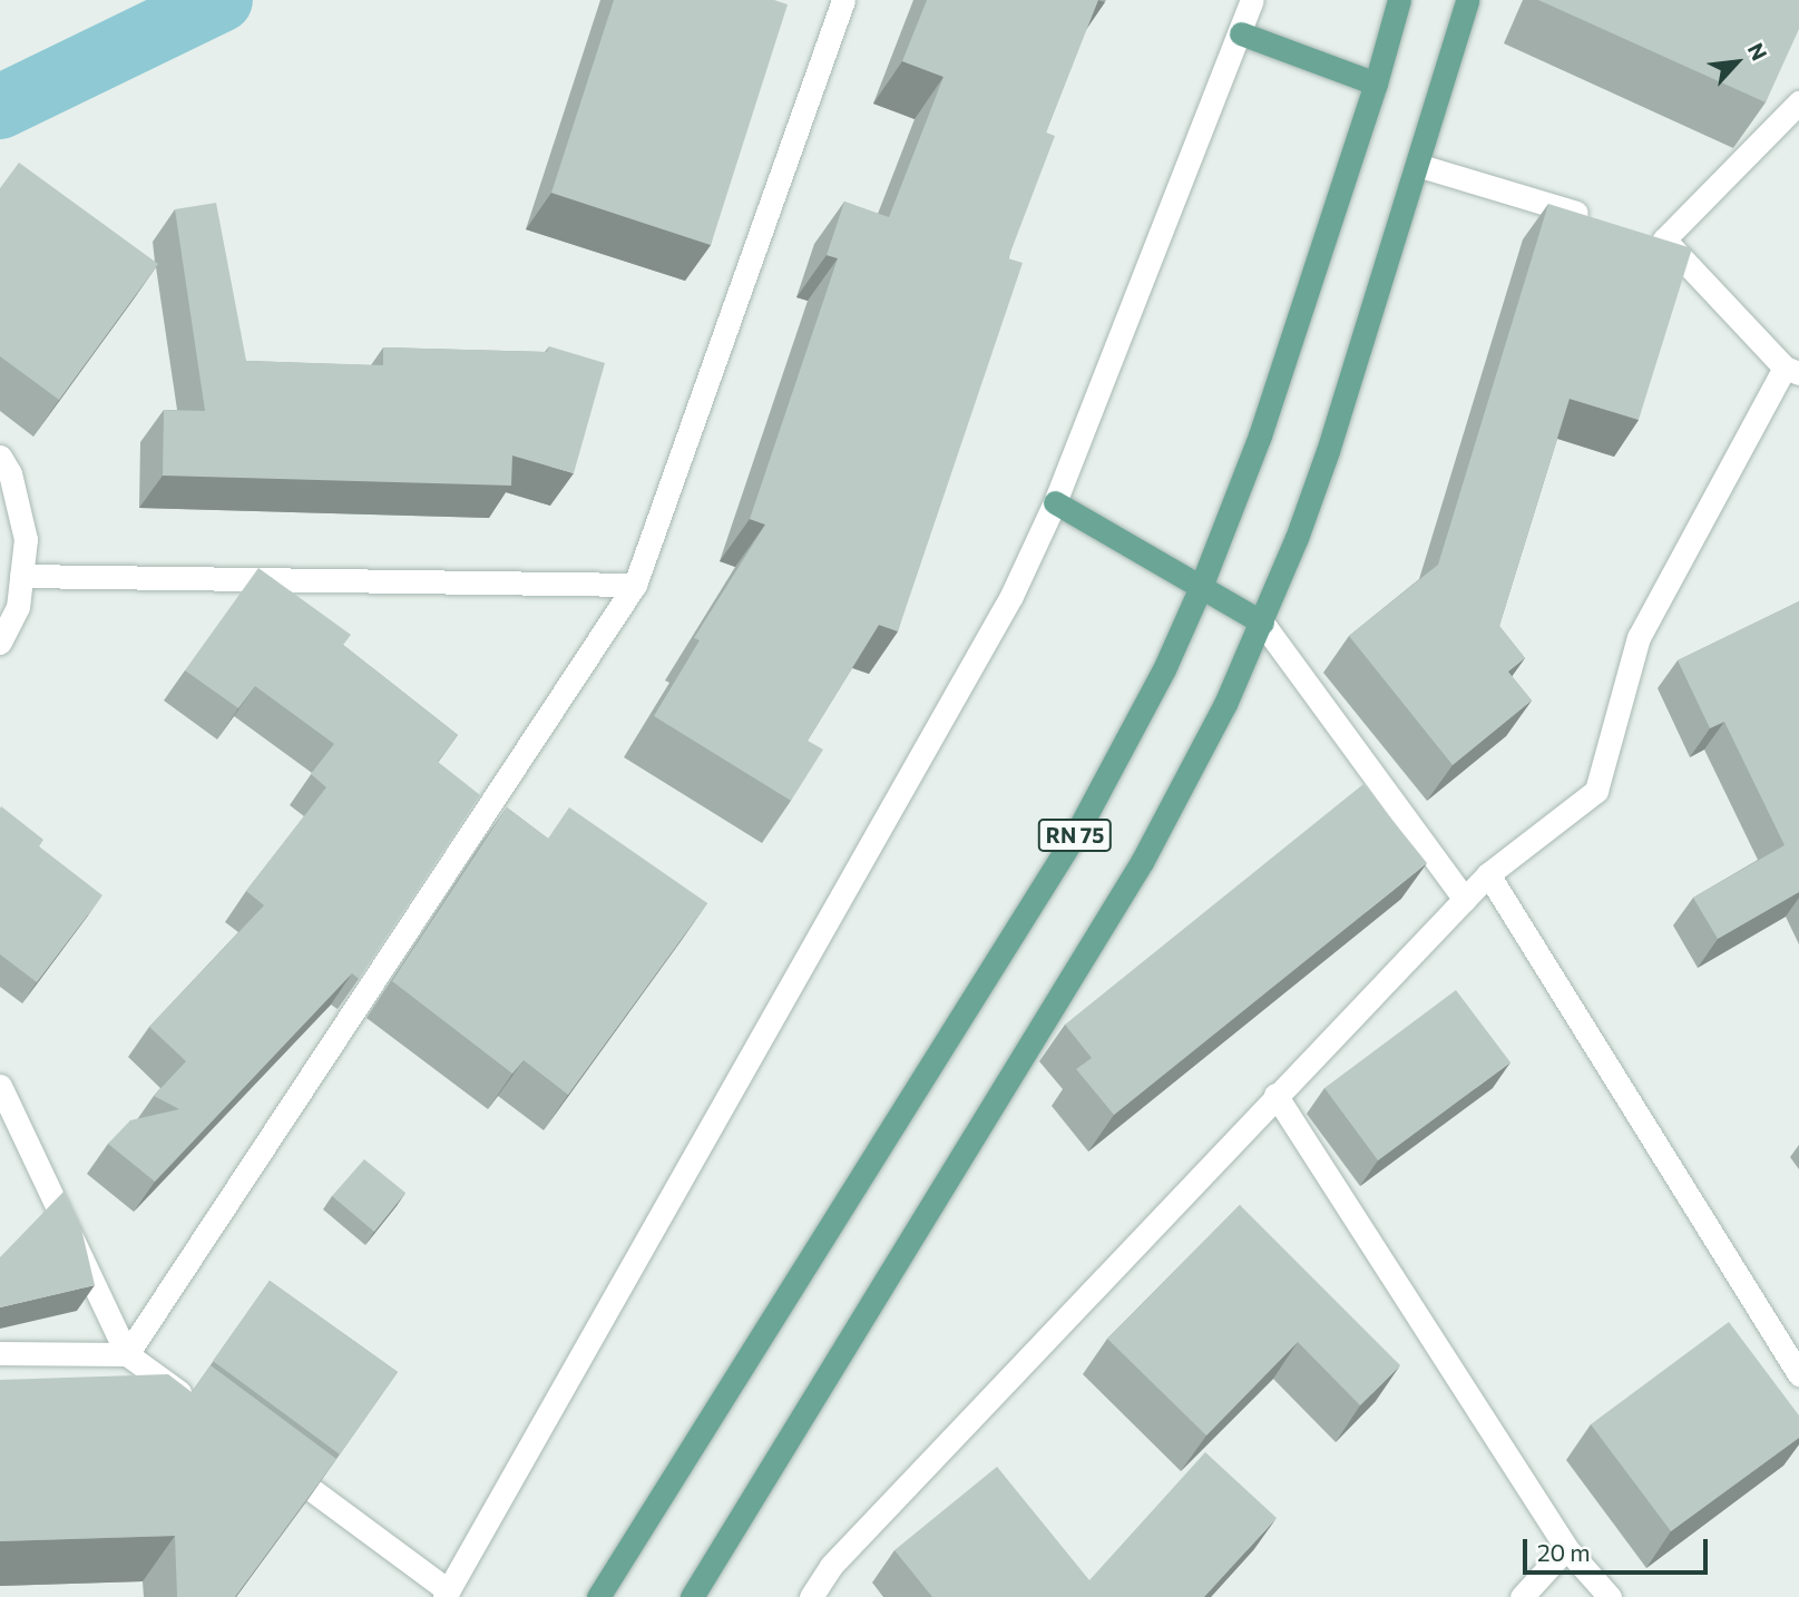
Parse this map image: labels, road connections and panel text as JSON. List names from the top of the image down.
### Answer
{
  "streets": {
    "main road": ["RN 75"]
  },
  "scale_bar": "20 m",
  "north": "top right"
}
